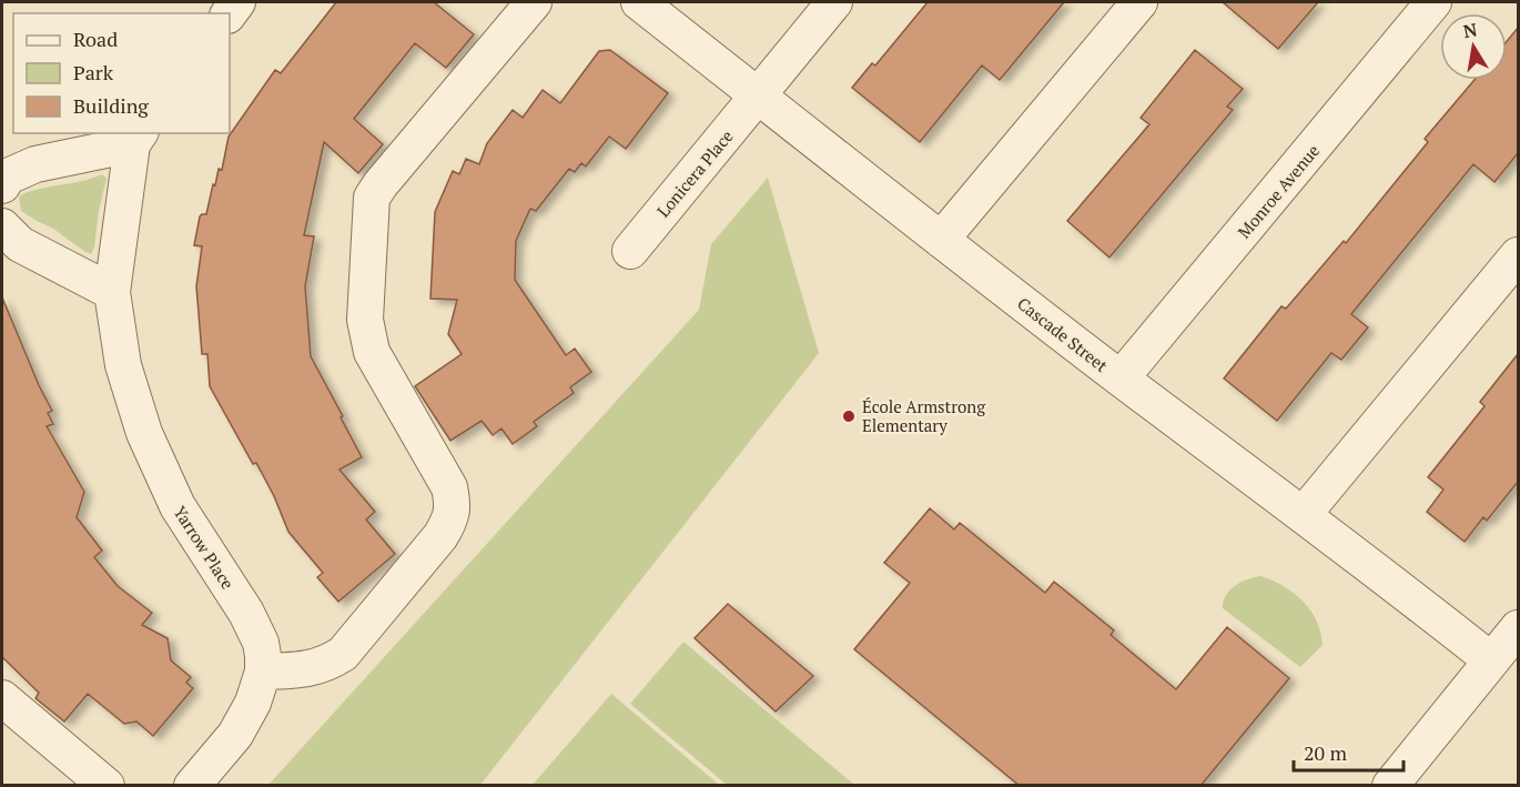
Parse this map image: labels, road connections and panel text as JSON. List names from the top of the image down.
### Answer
{
  "streets": {
    "street": [
      "Lonicera Place",
      "Monroe Avenue",
      "Cascade Street",
      "Yarrow Place"
    ]
  },
  "crossings": [
    ["Lonicera Place", "Cascade Street"],
    ["Monroe Avenue", "Cascade Street"]
  ],
  "places": ["École Armstrong Elementary"],
  "legend": ["Road", "Park", "Building"],
  "scale_bar": "20 m",
  "north": "top"
}
